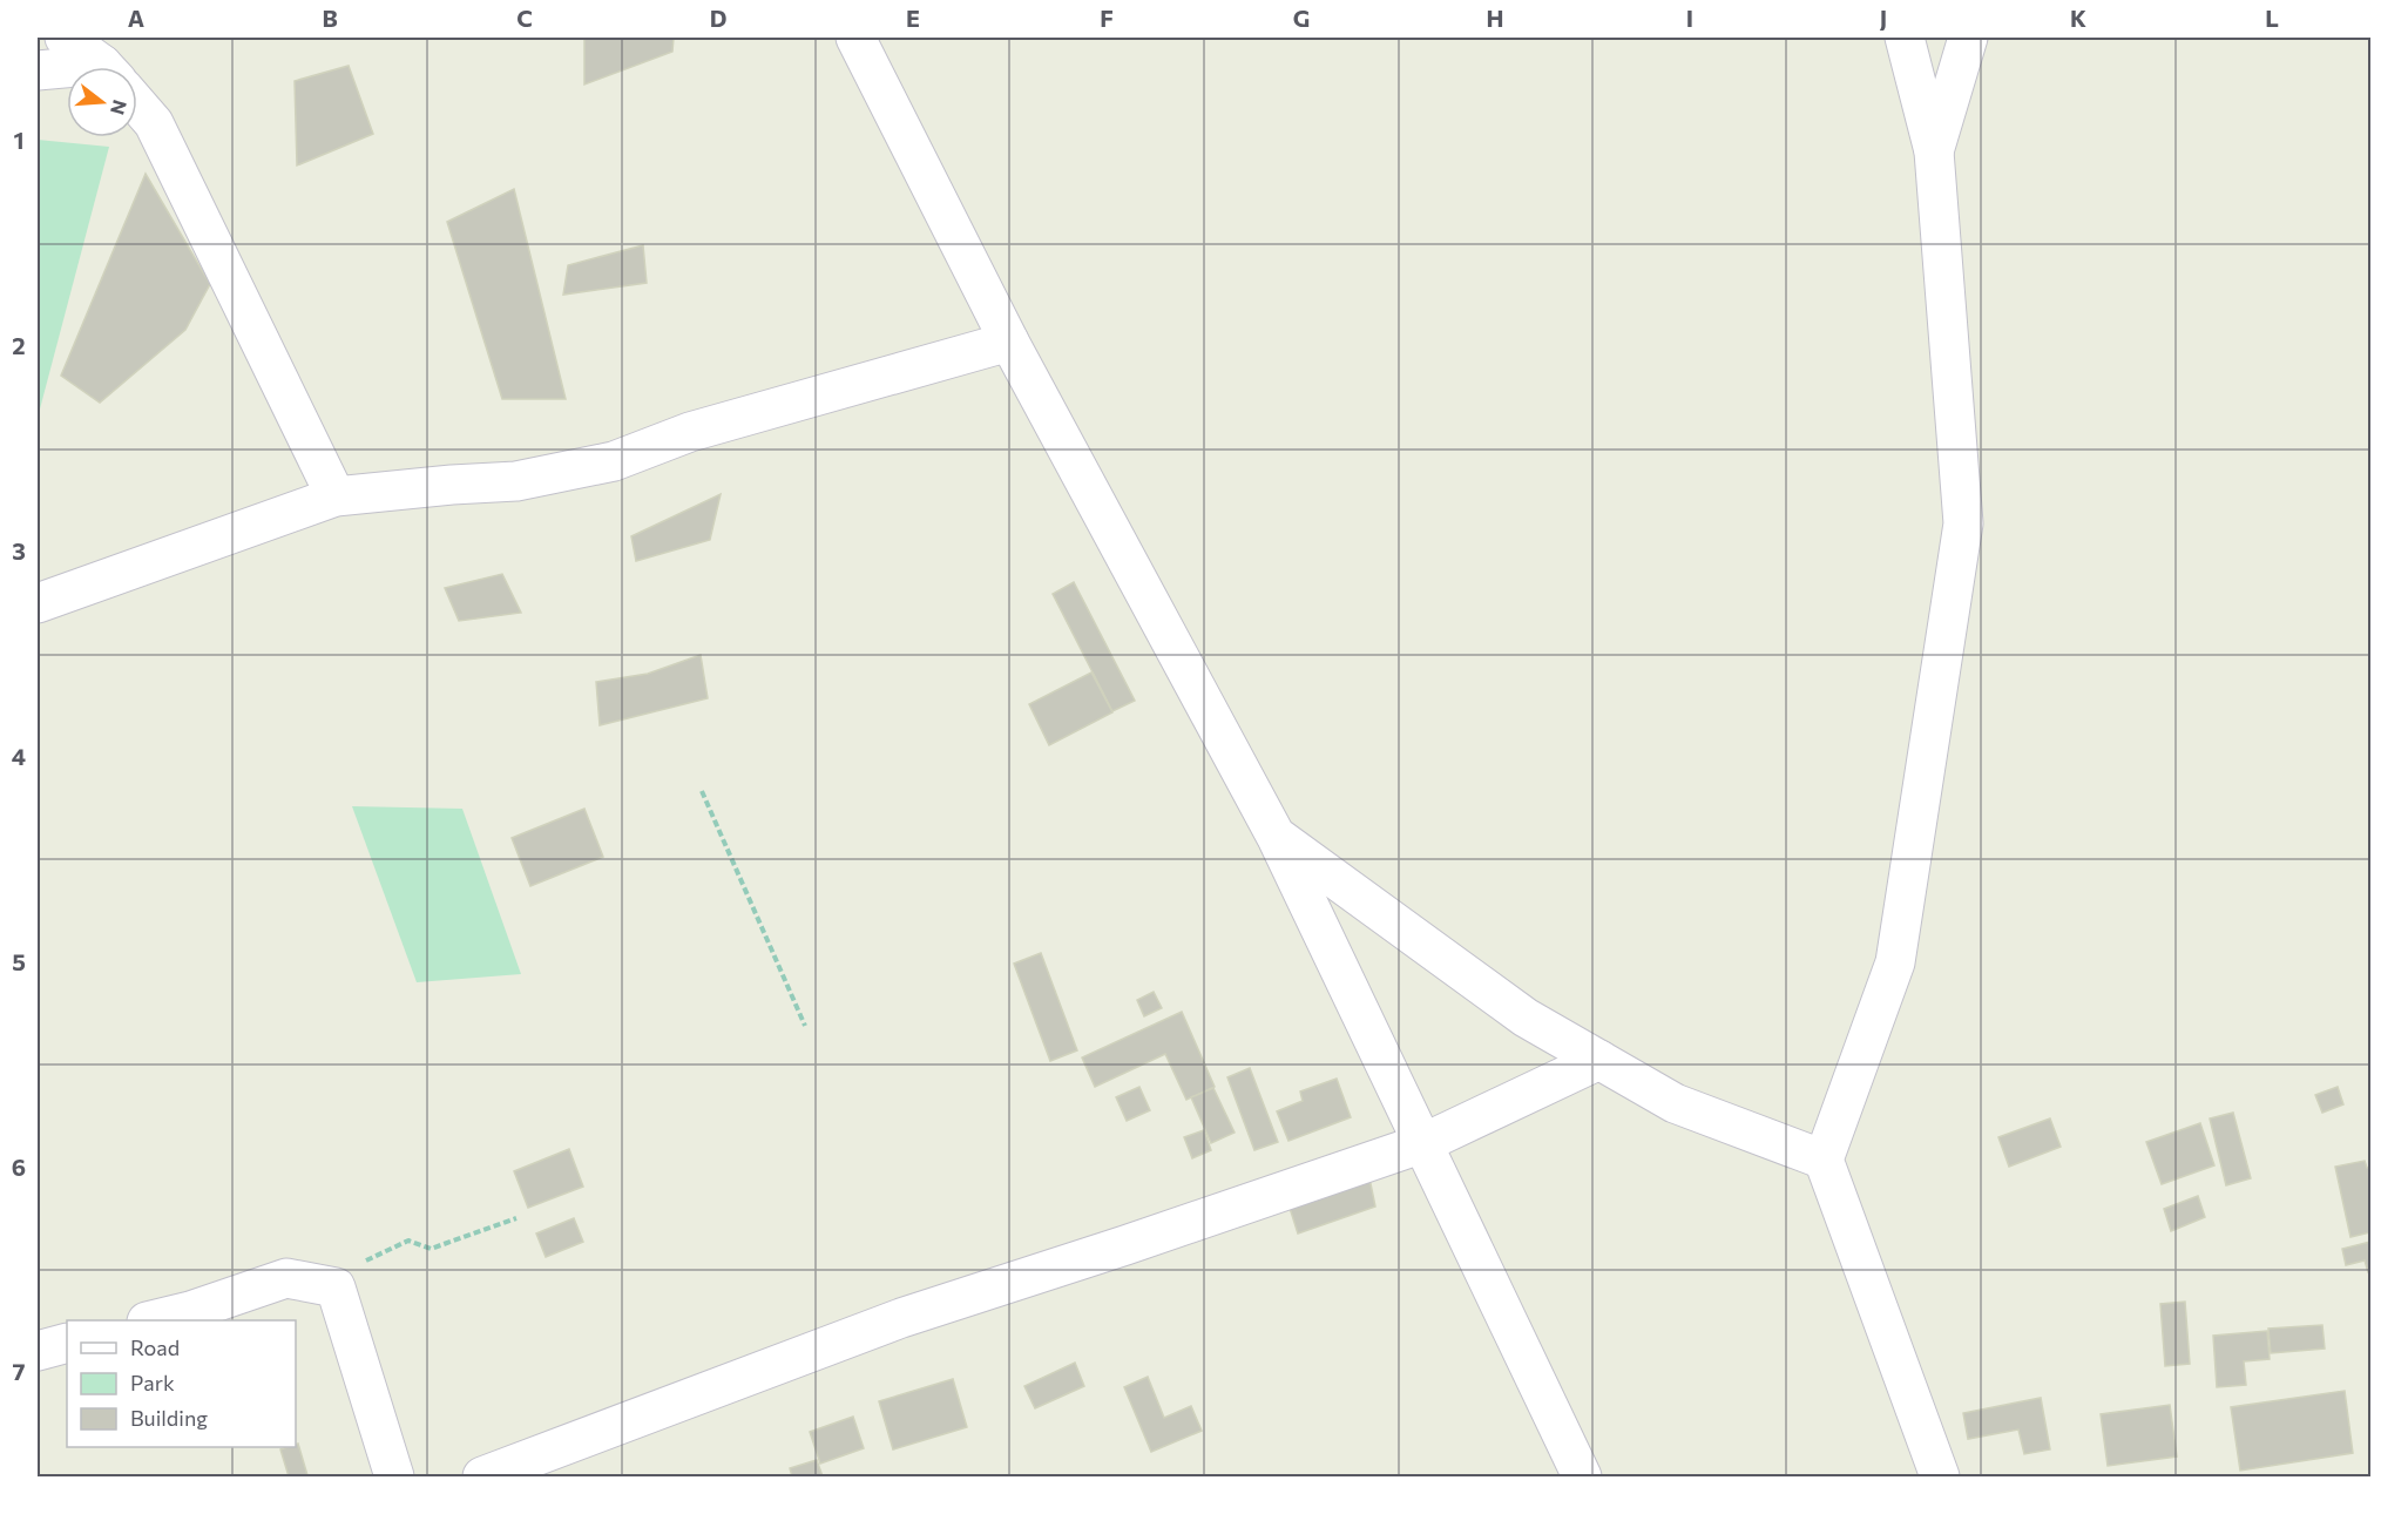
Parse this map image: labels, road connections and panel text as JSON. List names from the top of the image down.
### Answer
{
  "legend": ["Road", "Park", "Building"],
  "north": "right",
  "grid": {
    "columns": [
      "A",
      "B",
      "C",
      "D",
      "E",
      "F",
      "G",
      "H",
      "I",
      "J",
      "K",
      "L"
    ],
    "rows": [
      "1",
      "2",
      "3",
      "4",
      "5",
      "6",
      "7"
    ]
  }
}
